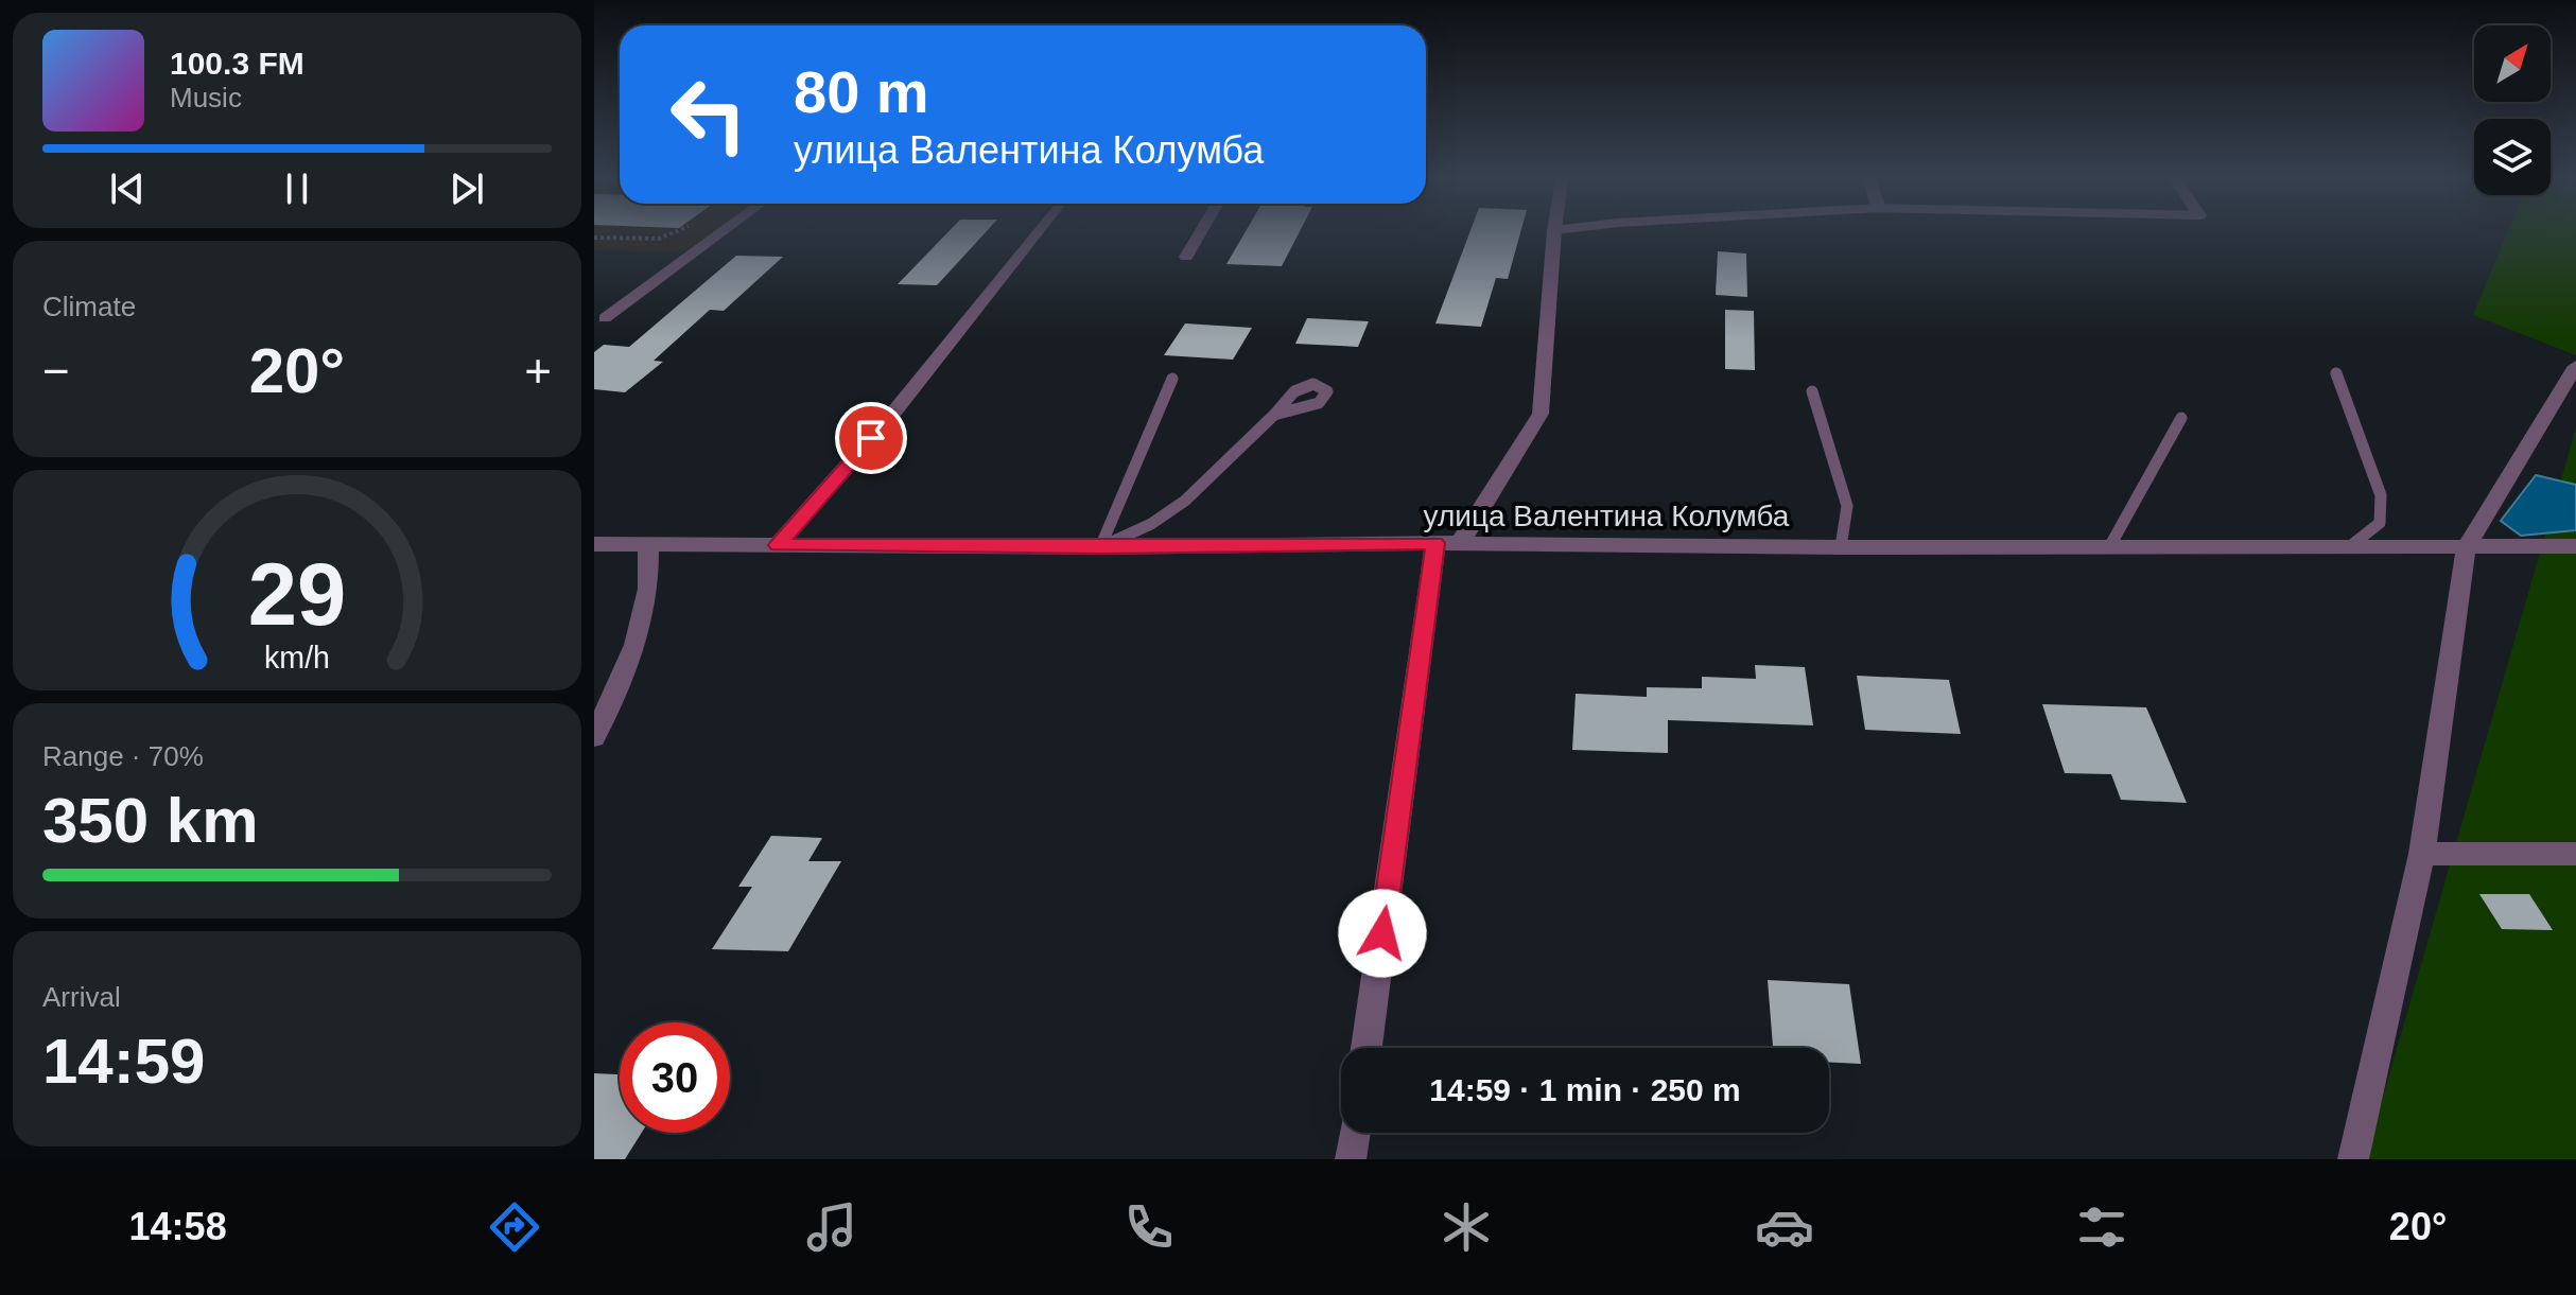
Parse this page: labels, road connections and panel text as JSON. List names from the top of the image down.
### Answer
{
  "streets": {
    "street": ["улица Валентина Колумба"]
  },
  "north": "top right",
  "page": {
    "turn": ["80 m", "улица Валентина Колумба"],
    "song": ["100.3 FM", "Music"],
    "tile": [
      "Climate",
      ["Range · 70%", "350 km"],
      ["Arrival", "14:59"]
    ],
    "heat": ["−", "20°", "+"],
    "limit": "30",
    "trip": "14:59 · 1 min · 250 m",
    "tabs": ["14:58", "20°"],
    "gauge": ["29", "km/h"]
  }
}
